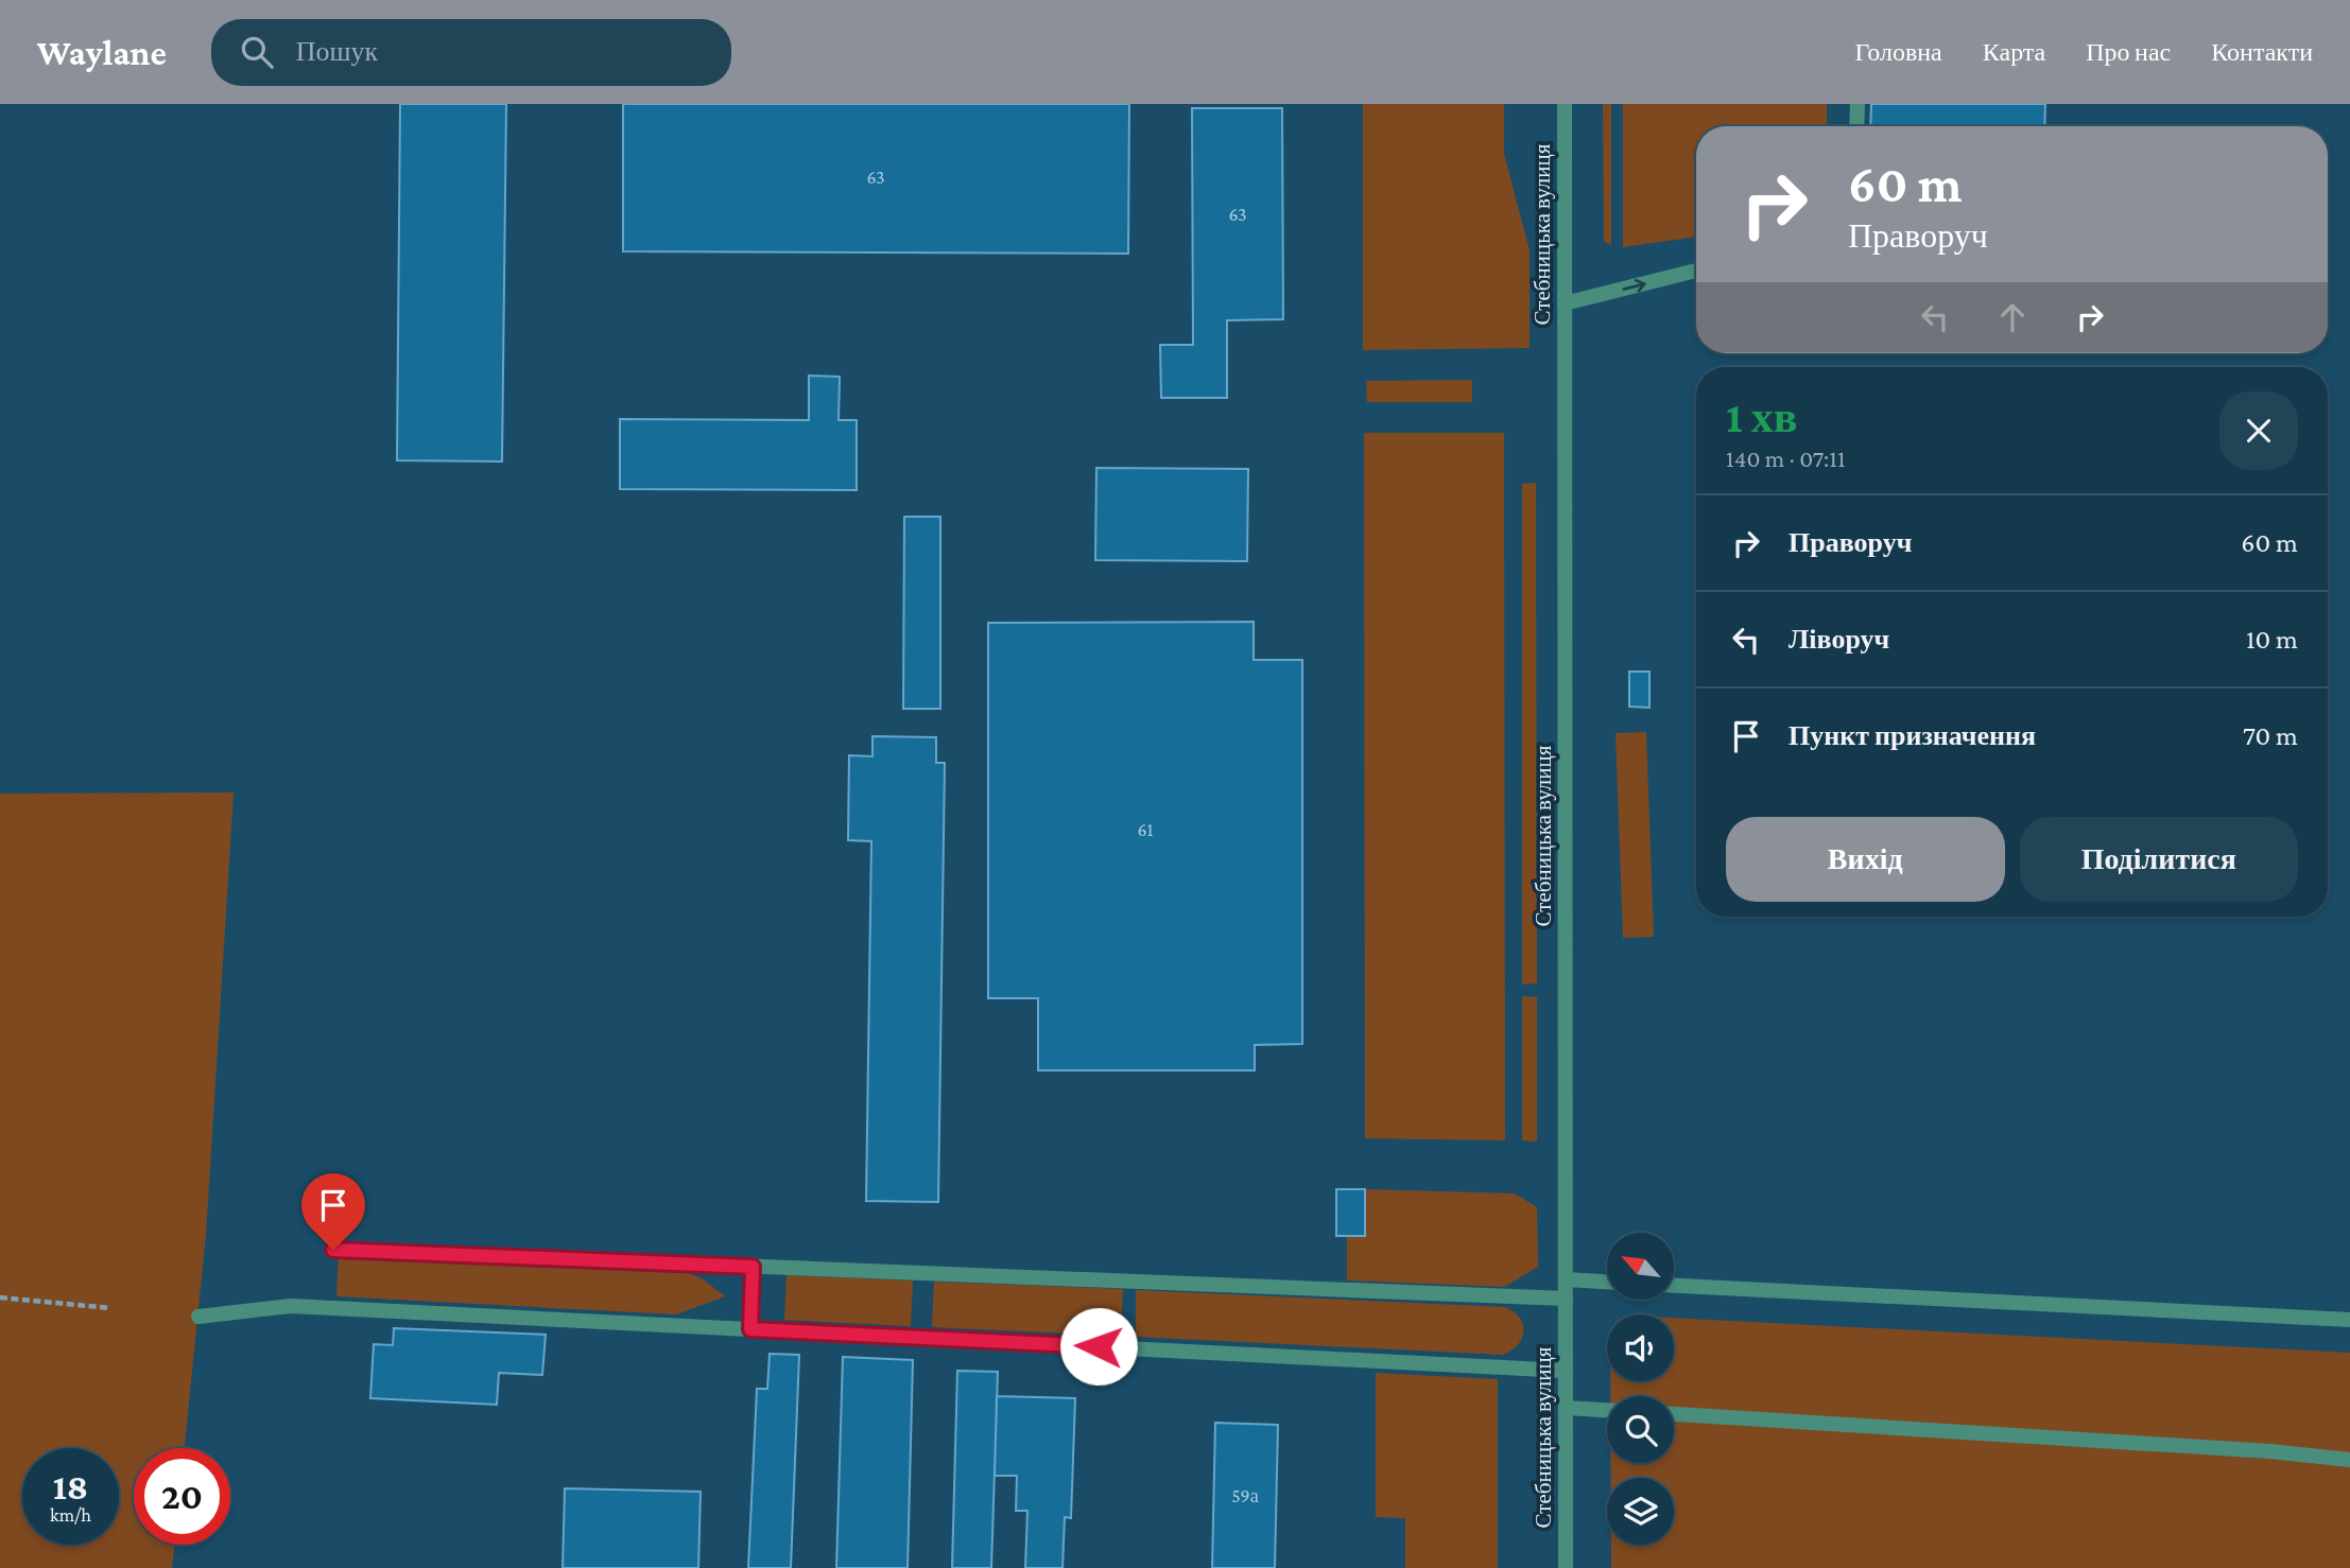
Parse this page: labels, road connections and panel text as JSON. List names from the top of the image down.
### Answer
{
  "streets": {
    "street": ["Стебницька вулиця"]
  },
  "house_numbers": [
    "63",
    "63",
    "61",
    "59а"
  ],
  "north": "top left",
  "page": {
    "header": "Waylane",
    "search": "Пошук",
    "nav": [
      "Головна",
      "Карта",
      "Про нас",
      "Контакти"
    ],
    "turn": ["60 m", "Праворуч"],
    "heading": ["1 хв", "140 m · 07:11"],
    "list": [
      {
        "name": "Праворуч",
        "value": "60 m"
      },
      {
        "name": "Ліворуч",
        "value": "10 m"
      },
      {
        "name": "Пункт призначення",
        "value": "70 m"
      }
    ],
    "buttons": ["Вихід", "Поділитися"],
    "speed": "18 km/h",
    "limit": "20"
  }
}
